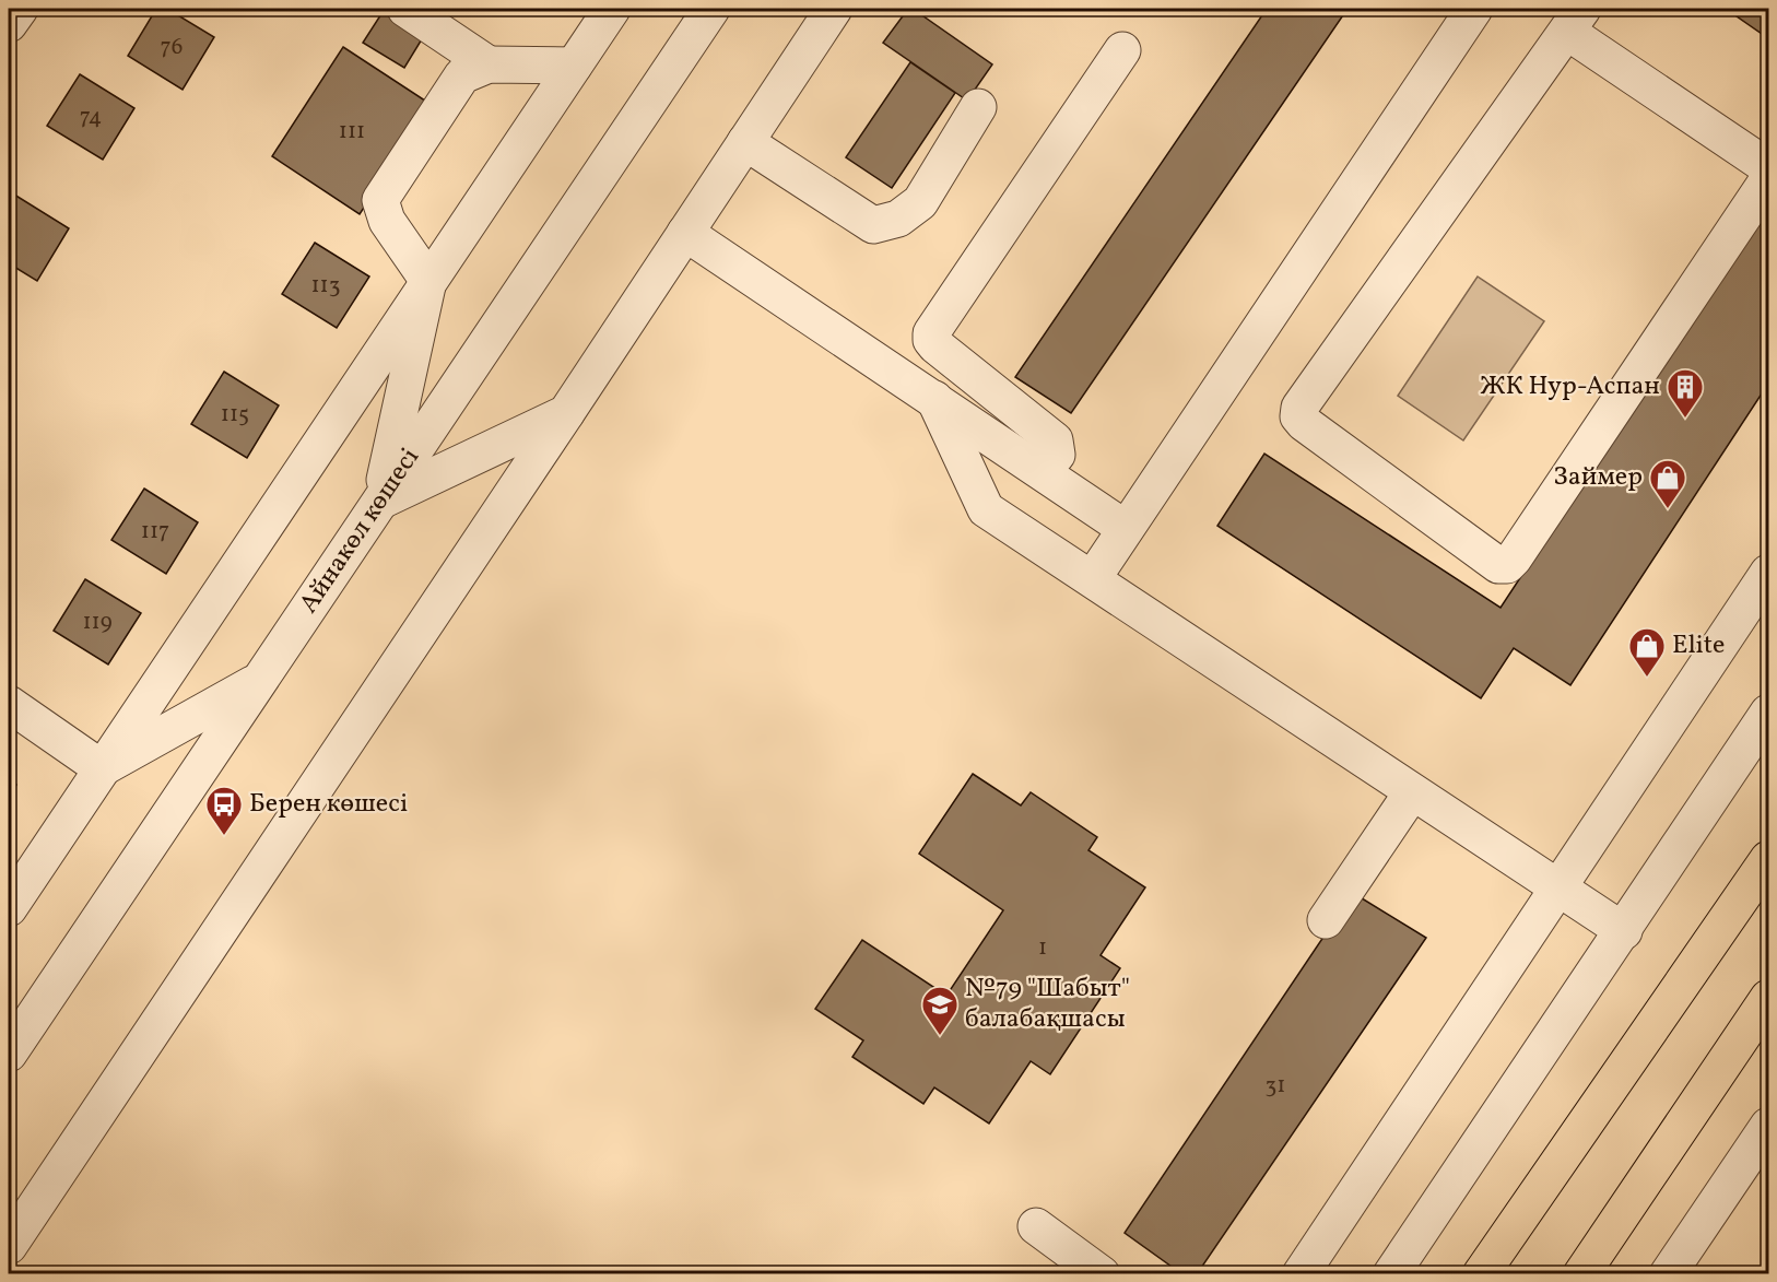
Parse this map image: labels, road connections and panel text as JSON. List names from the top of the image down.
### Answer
{
  "streets": {
    "street": ["Айнакөл көшесі"]
  },
  "places": {
    "building": ["ЖК Нур-Аспан"],
    "shop": ["Займер", "Elite"],
    "bus stop": ["Берен көшесі"],
    "school or university": ["№79 \"Шабыт\" балабақшасы"]
  },
  "house_numbers": [
    "76",
    "74",
    "111",
    "113",
    "115",
    "117",
    "119",
    "1",
    "31"
  ]
}
